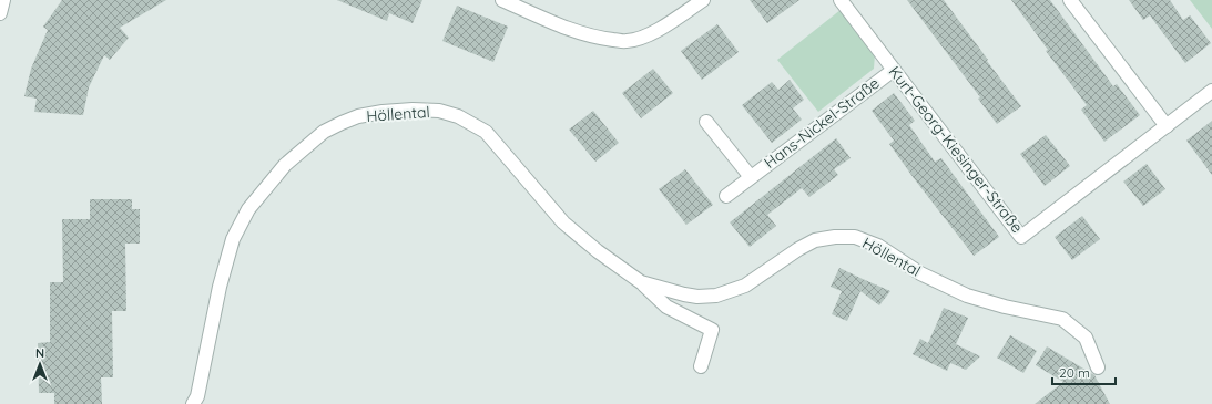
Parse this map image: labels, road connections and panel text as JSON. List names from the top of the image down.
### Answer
{
  "streets": {
    "street": ["Höllental", "Hans-Nickel-Straße", "Kurt-Georg-Kiesinger-Straße"]
  },
  "crossings": [
    ["Hans-Nickel-Straße", "Kurt-Georg-Kiesinger-Straße"]
  ],
  "scale_bar": "20 m",
  "north": "top"
}
